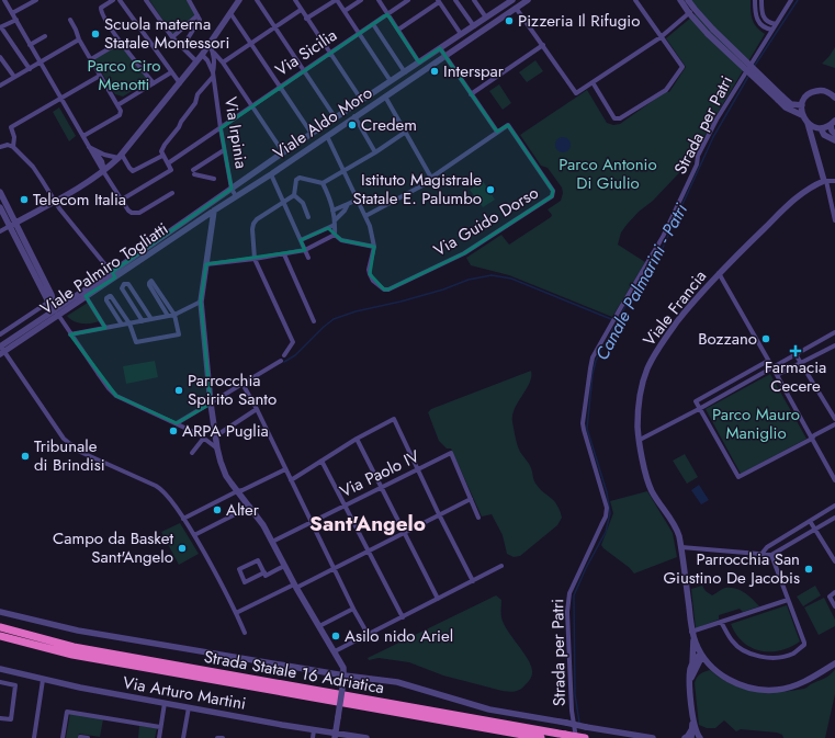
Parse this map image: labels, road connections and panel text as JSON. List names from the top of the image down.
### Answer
{
  "streets": {
    "highway": ["Strada Statale 16 Adriatica"],
    "street": [
      "Via Sicilia",
      "Viale Aldo Moro",
      "Strada per Patri",
      "Via Irpinia",
      "Via Guido Dorso",
      "Viale Palmiro Togliatti",
      "Viale Francia",
      "Via Paolo IV",
      "Via Arturo Martini"
    ]
  },
  "crossings": [
    ["Via Sicilia", "Via Irpinia"],
    ["Viale Aldo Moro", "Via Irpinia"],
    ["Viale Aldo Moro", "Viale Palmiro Togliatti"],
    ["Via Irpinia", "Viale Palmiro Togliatti"]
  ],
  "districts": ["Sant'Angelo"],
  "water": ["Canale Palmarini - Patri"],
  "parks": ["Parco Ciro Menotti", "Parco Antonio Di Giulio", "Parco Mauro Maniglio"],
  "places": {
    "other": [
      "Pizzeria Il Rifugio",
      "Scuola materna Statale Montessori",
      "Interspar",
      "Credem",
      "Istituto Magistrale Statale E. Palumbo",
      "Telecom Italia",
      "Bozzano",
      "Parrocchia Spirito Santo",
      "ARPA Puglia",
      "Tribunale di Brindisi",
      "Alter",
      "Campo da Basket Sant'Angelo",
      "Parrocchia San Giustino De Jacobis",
      "Asilo nido Ariel"
    ],
    "health": ["Farmacia Cecere"]
  }
}
